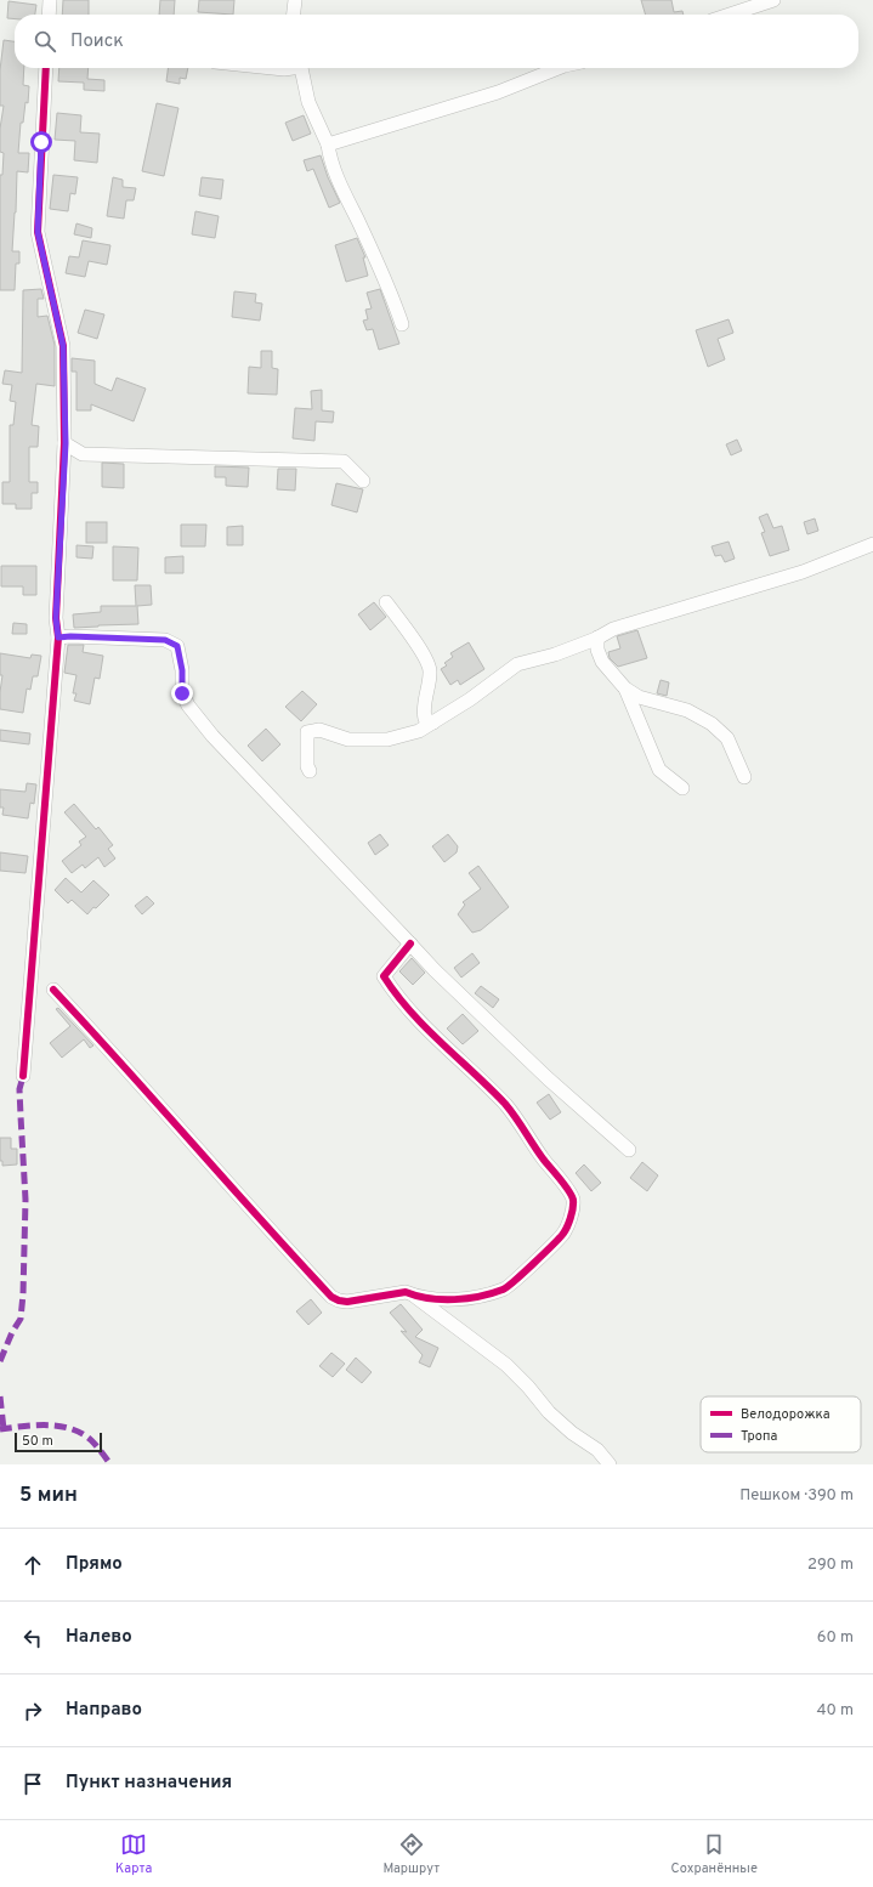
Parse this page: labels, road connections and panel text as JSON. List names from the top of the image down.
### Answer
{
  "legend": ["Велодорожка", "Тропа"],
  "scale_bar": "50 m",
  "page": {
    "search": "Поиск",
    "scale": "50 m",
    "heading": ["5 мин", "Пешком · 390 m"],
    "list": [
      ["Прямо", "290 m"],
      ["Налево", "60 m"],
      ["Направо", "40 m"],
      "Пункт назначения"
    ],
    "nav": ["Карта", "Маршрут", "Сохранённые"]
  }
}
